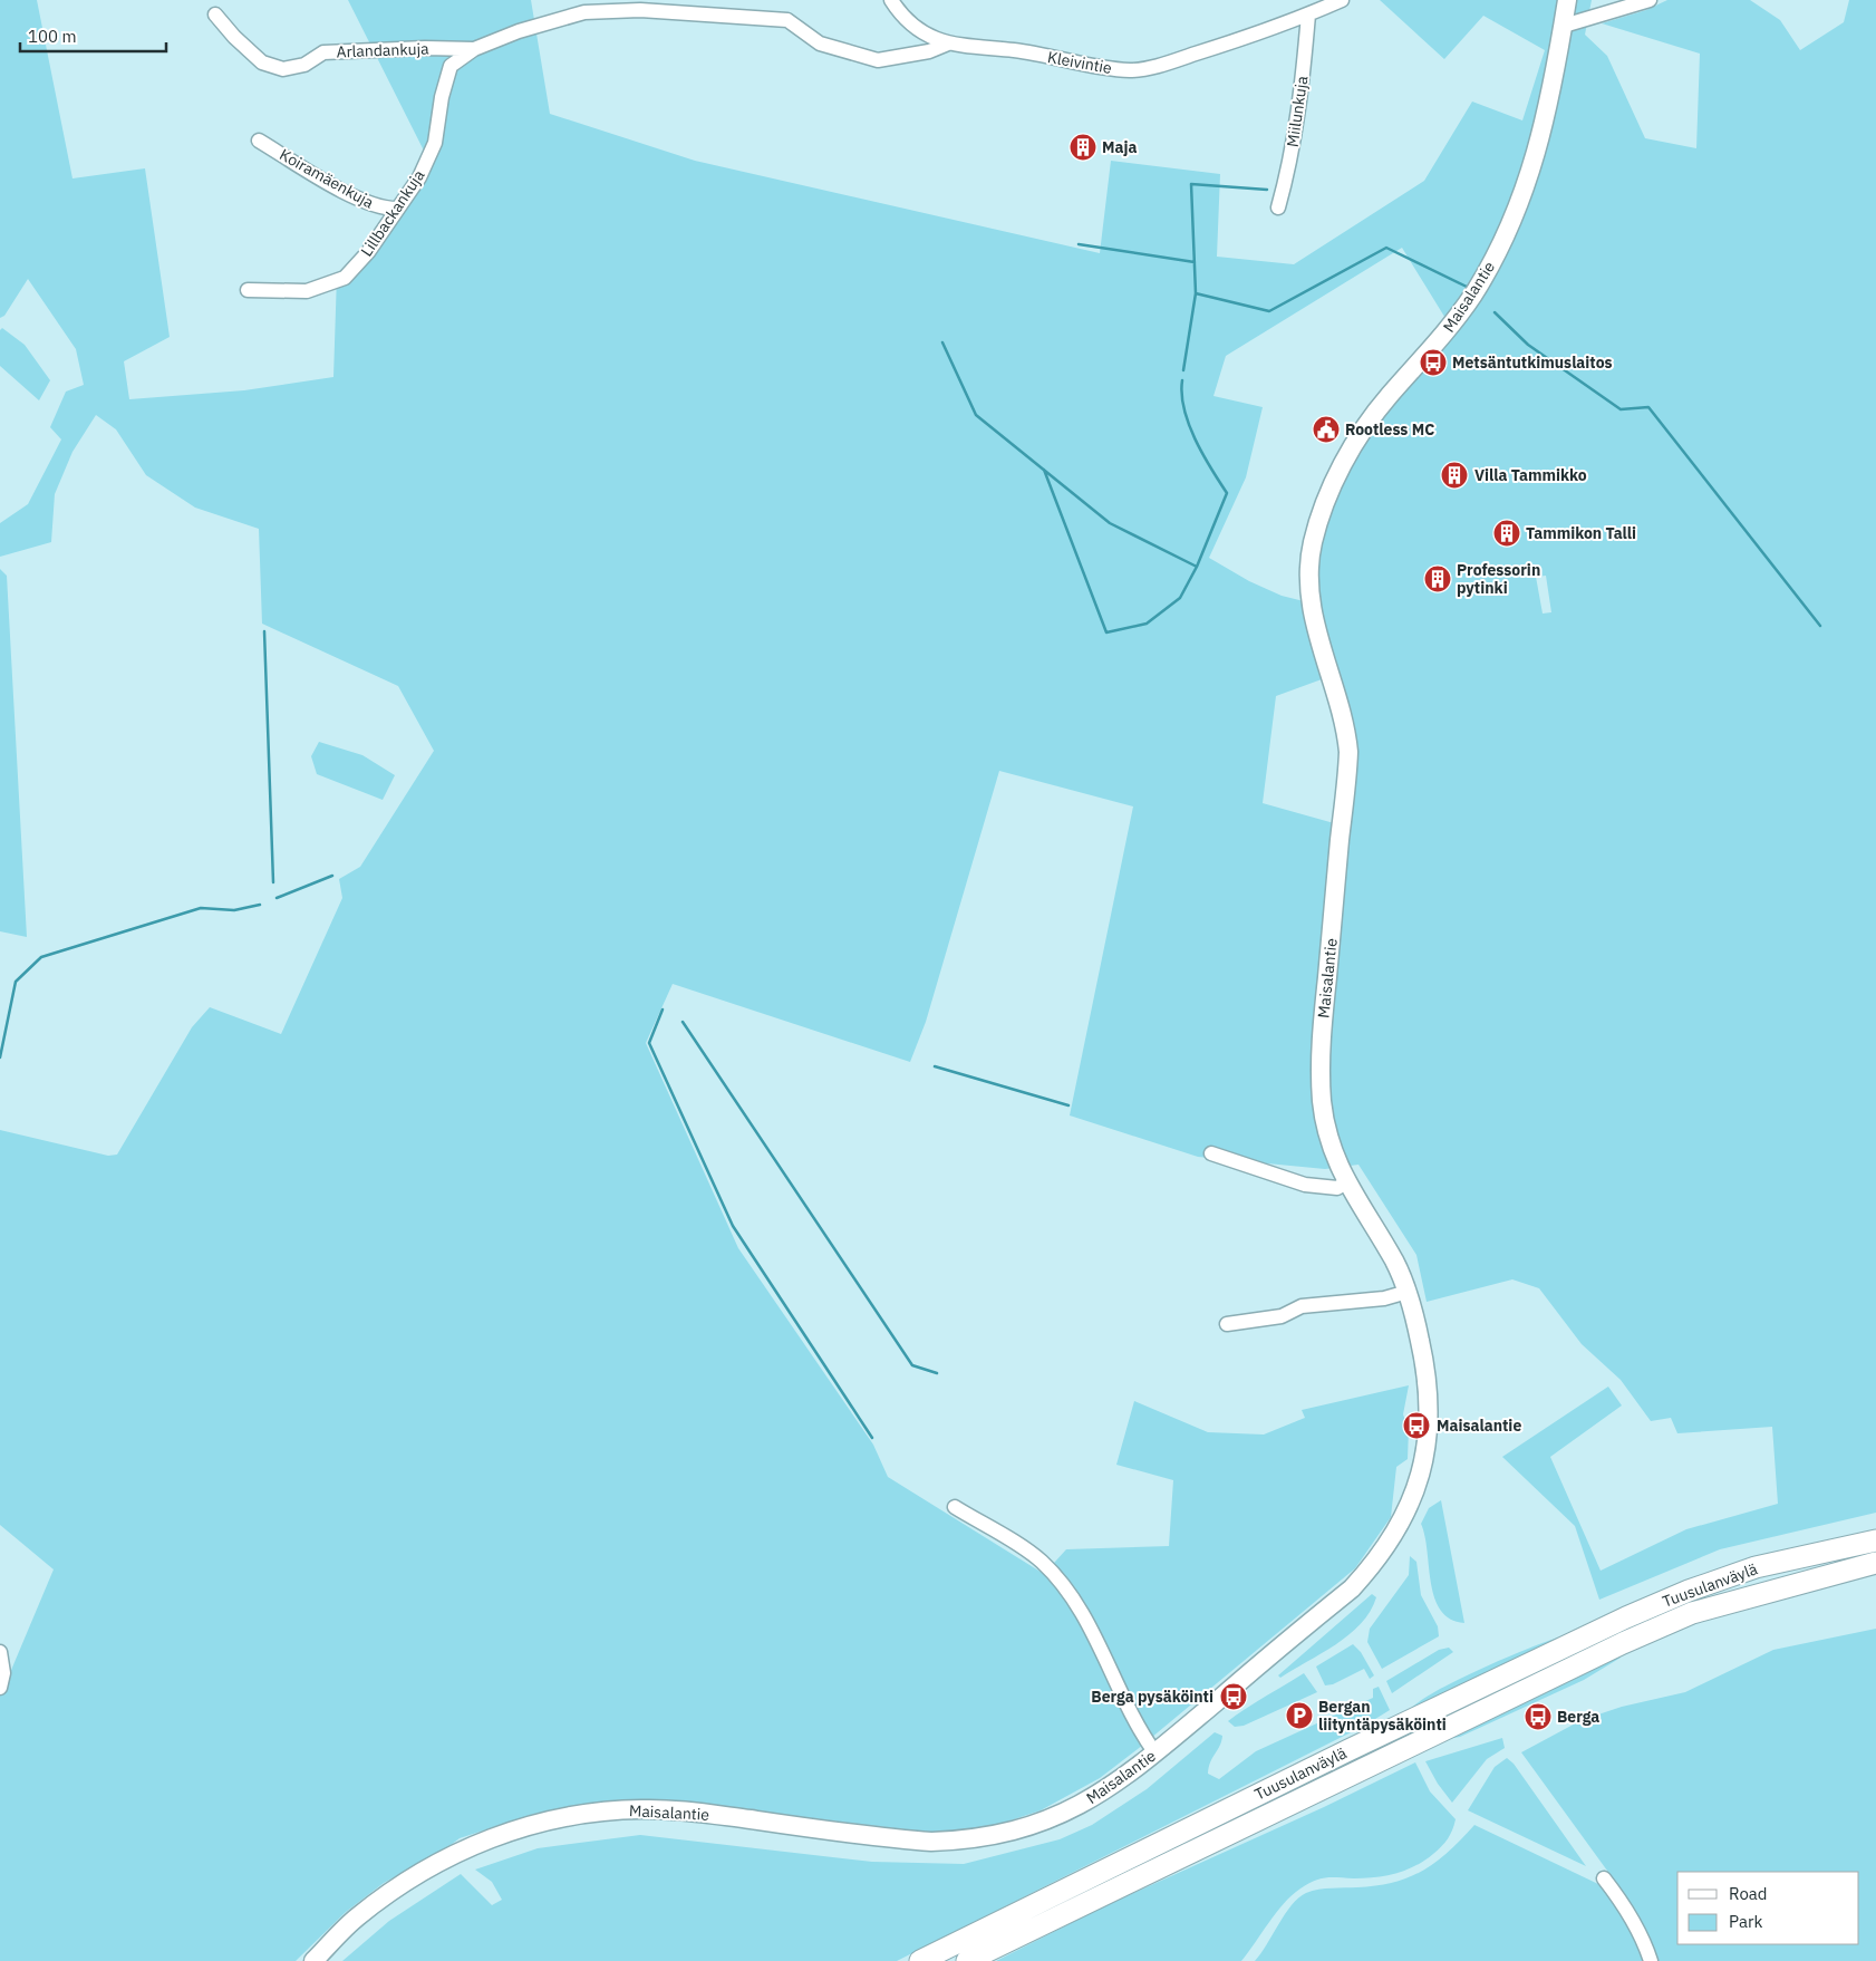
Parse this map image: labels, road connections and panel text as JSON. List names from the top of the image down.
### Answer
{
  "streets": {
    "highway": ["Tuusulanväylä"],
    "main road": ["Maisalantie"],
    "street": [
      "Arlandankuja",
      "Kleivintie",
      "Miilunkuja",
      "Koiramäenkuja",
      "Lillbackankuja"
    ]
  },
  "crossings": [
    ["Arlandankuja", "Lillbackankuja"],
    ["Kleivintie", "Miilunkuja"],
    ["Kleivintie", "Lillbackankuja"],
    ["Koiramäenkuja", "Lillbackankuja"]
  ],
  "places": {
    "building": [
      "Maja",
      "Villa Tammikko",
      "Tammikon Talli",
      "Professorin pytinki"
    ],
    "bus stop": [
      "Metsäntutkimuslaitos",
      "Maisalantie",
      "Berga pysäköinti",
      "Berga"
    ],
    "public building": ["Rootless MC"],
    "parking": ["Bergan liityntäpysäköinti"]
  },
  "legend": ["Road", "Park"],
  "scale_bar": "100 m"
}
